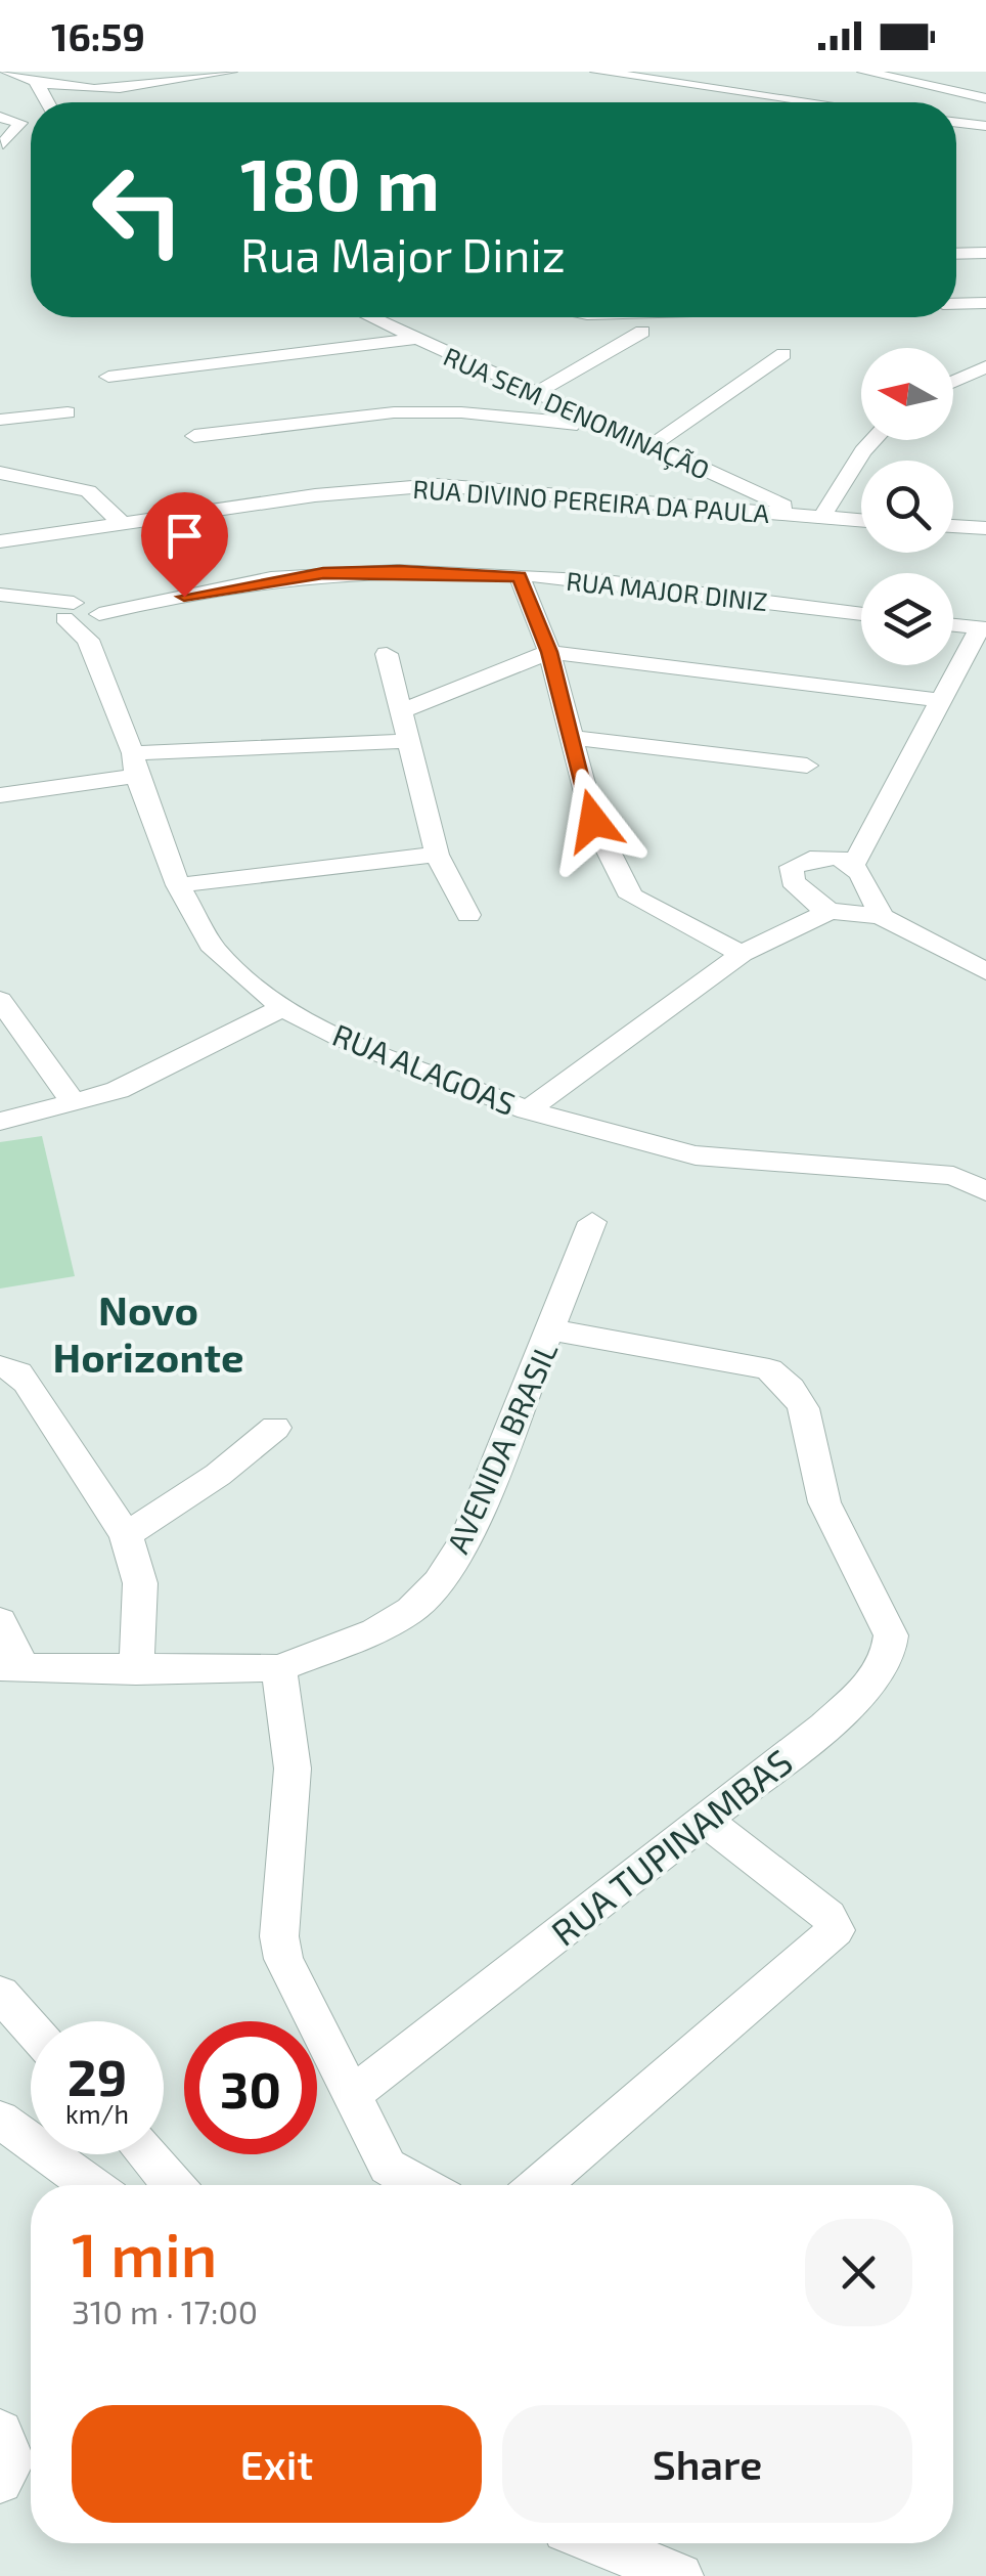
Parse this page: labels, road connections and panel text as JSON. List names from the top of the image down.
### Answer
{
  "streets": {
    "street": [
      "RUA SEM DENOMINAÇÃO",
      "RUA DIVINO PEREIRA DA PAULA",
      "RUA MAJOR DINIZ",
      "RUA ALAGOAS",
      "AVENIDA BRASIL",
      "RUA TUPINAMBAS"
    ]
  },
  "crossings": [
    ["RUA SEM DENOMINAÇÃO", "RUA DIVINO PEREIRA DA PAULA"],
    ["RUA MAJOR DINIZ", "RUA ALAGOAS"],
    ["AVENIDA BRASIL", "RUA TUPINAMBAS"]
  ],
  "districts": ["Novo Horizonte"],
  "north": "left",
  "page": {
    "status": "16:59",
    "turn": ["180 m", "Rua Major Diniz"],
    "speed": "29 km/h",
    "limit": "30",
    "heading": ["1 min", "310 m · 17:00"],
    "buttons": ["Exit", "Share"]
  }
}
